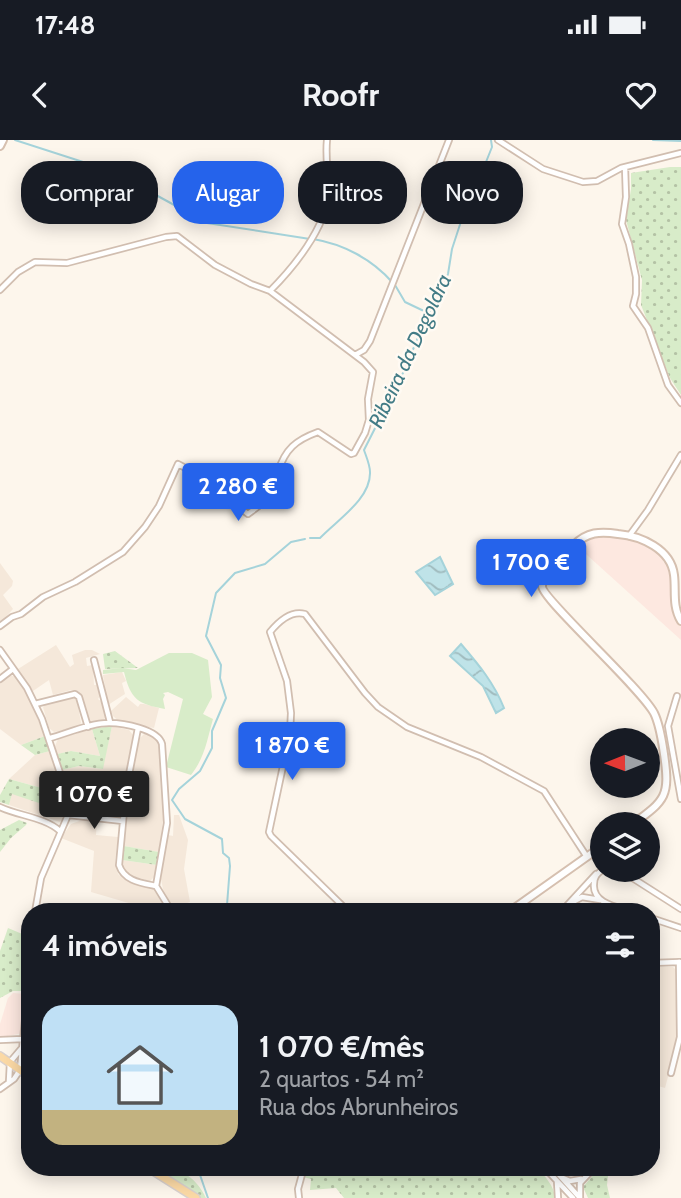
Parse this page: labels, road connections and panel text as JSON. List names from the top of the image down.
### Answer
{
  "water": ["Ribeira da Degoldra"],
  "north": "left",
  "page": {
    "status": "17:48",
    "header": "Roofr",
    "chip": [
      "Comprar",
      "Alugar",
      "Filtros",
      "Novo"
    ],
    "price": [
      "2 280 €",
      "1 700 €",
      "1 870 €",
      "1 070 €"
    ],
    "heading": "4 imóveis",
    "list": [
      {
        "name": "1 070 €/mês",
        "note": "2 quartos · 54 m² · Rua dos Abrunheiros"
      }
    ]
  }
}
